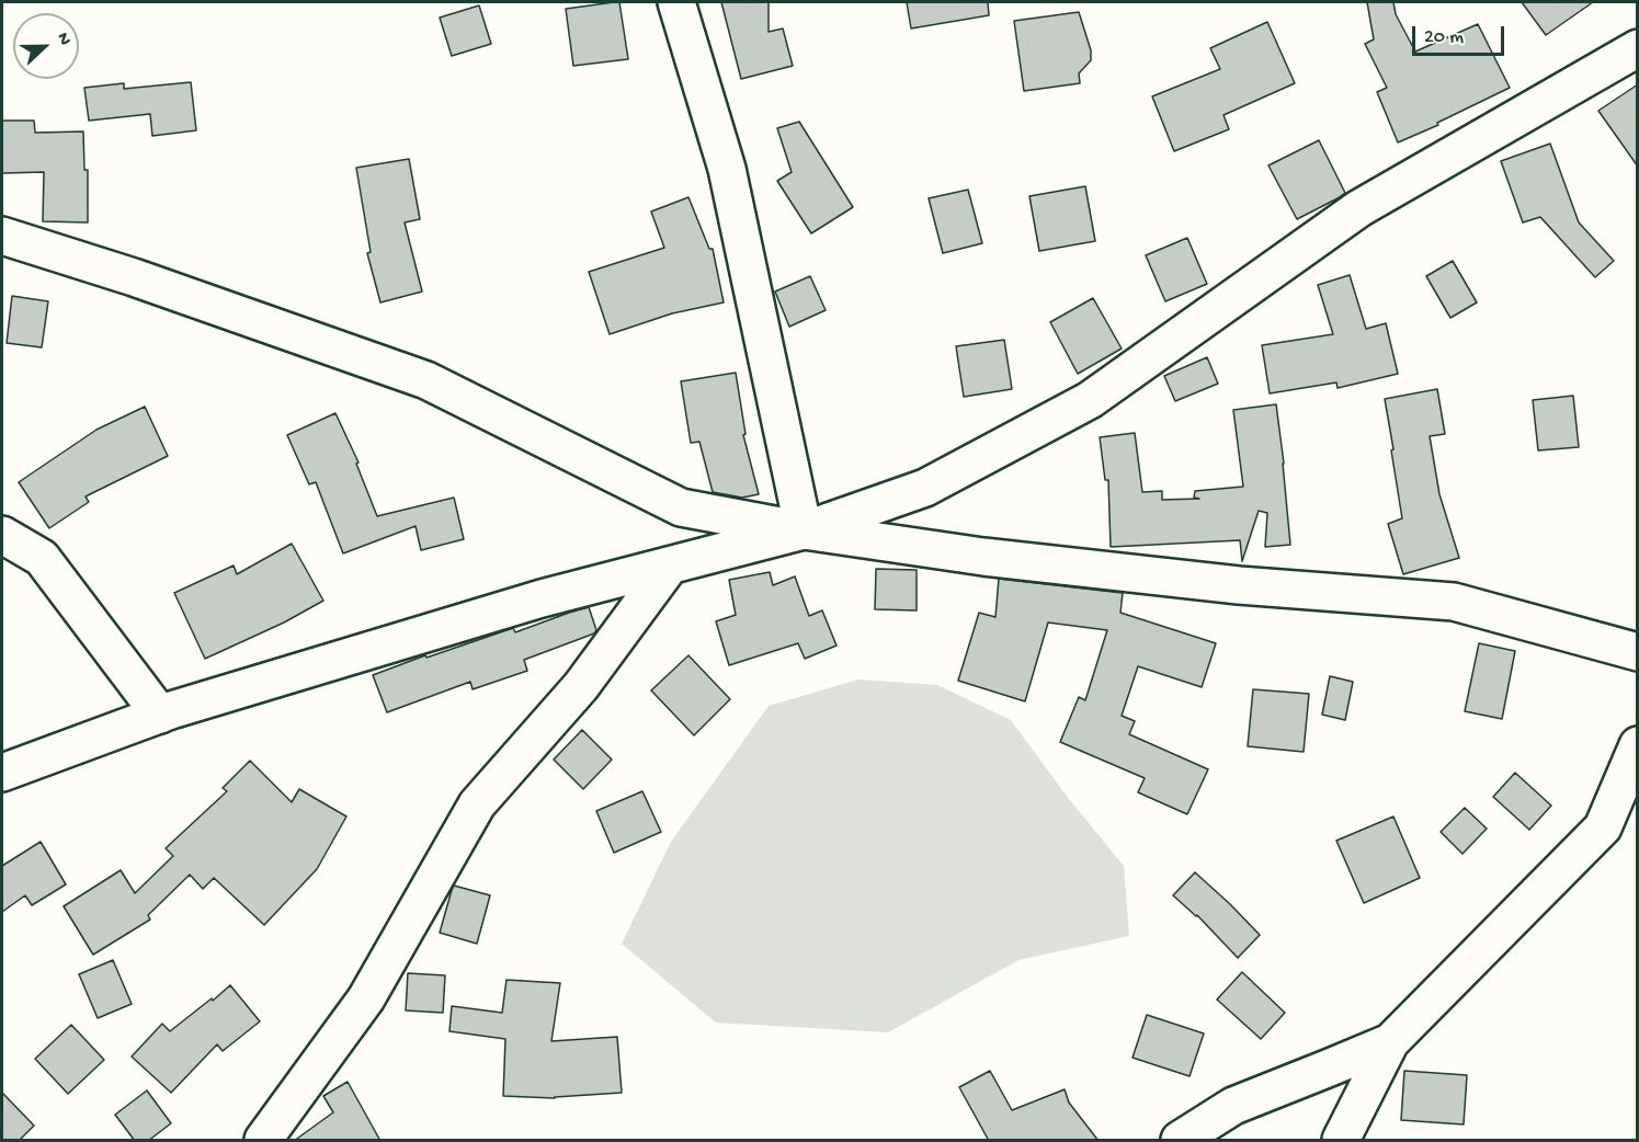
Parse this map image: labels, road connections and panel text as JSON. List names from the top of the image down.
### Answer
{
  "scale_bar": "20 m",
  "north": "right"
}
